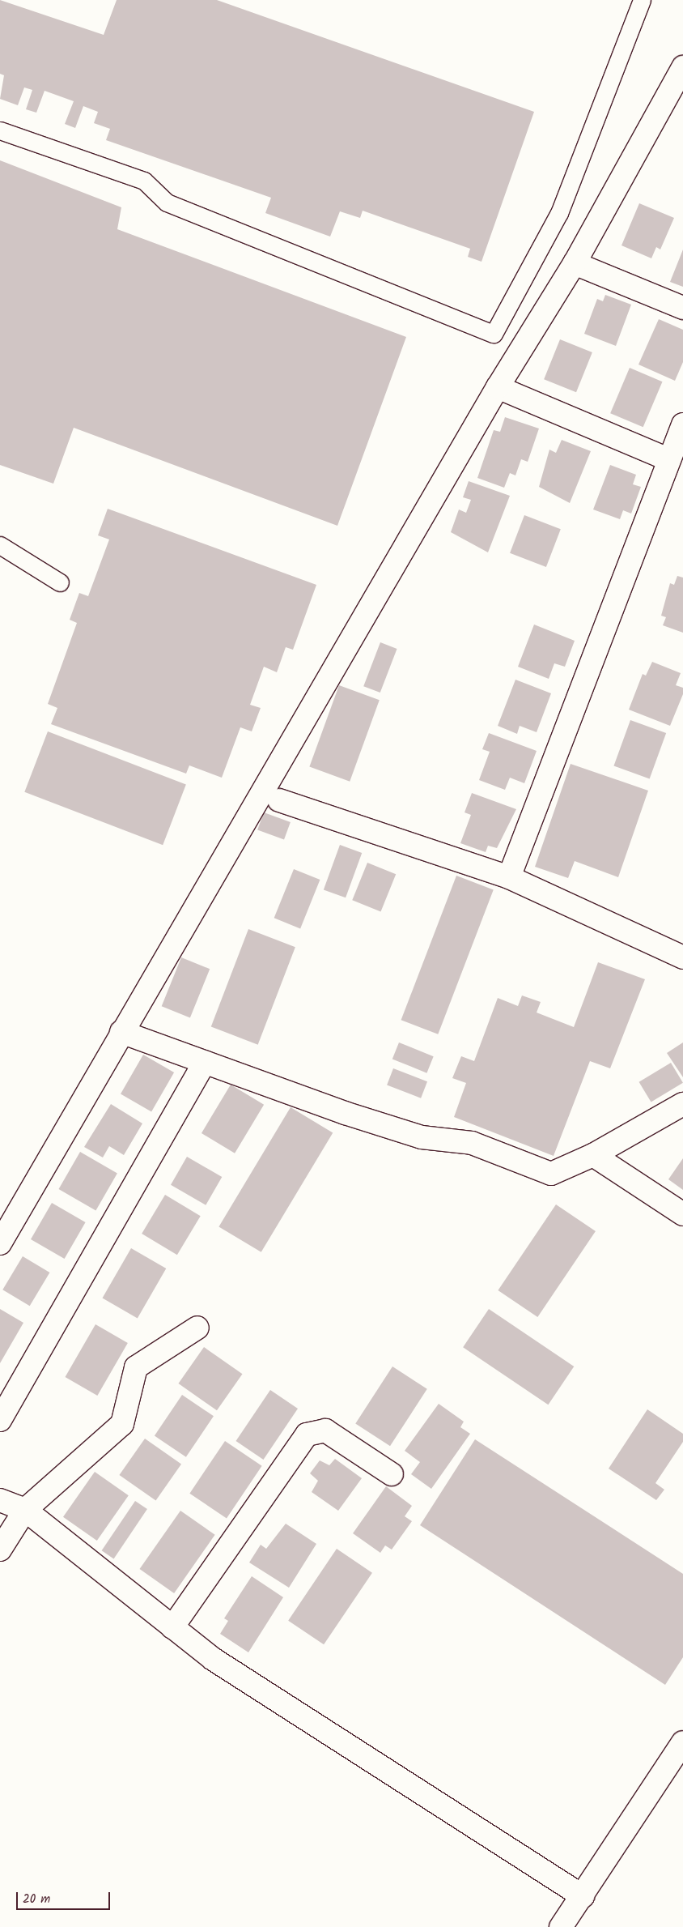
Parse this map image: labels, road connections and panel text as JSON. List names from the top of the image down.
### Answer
{
  "scale_bar": "20 m"
}
